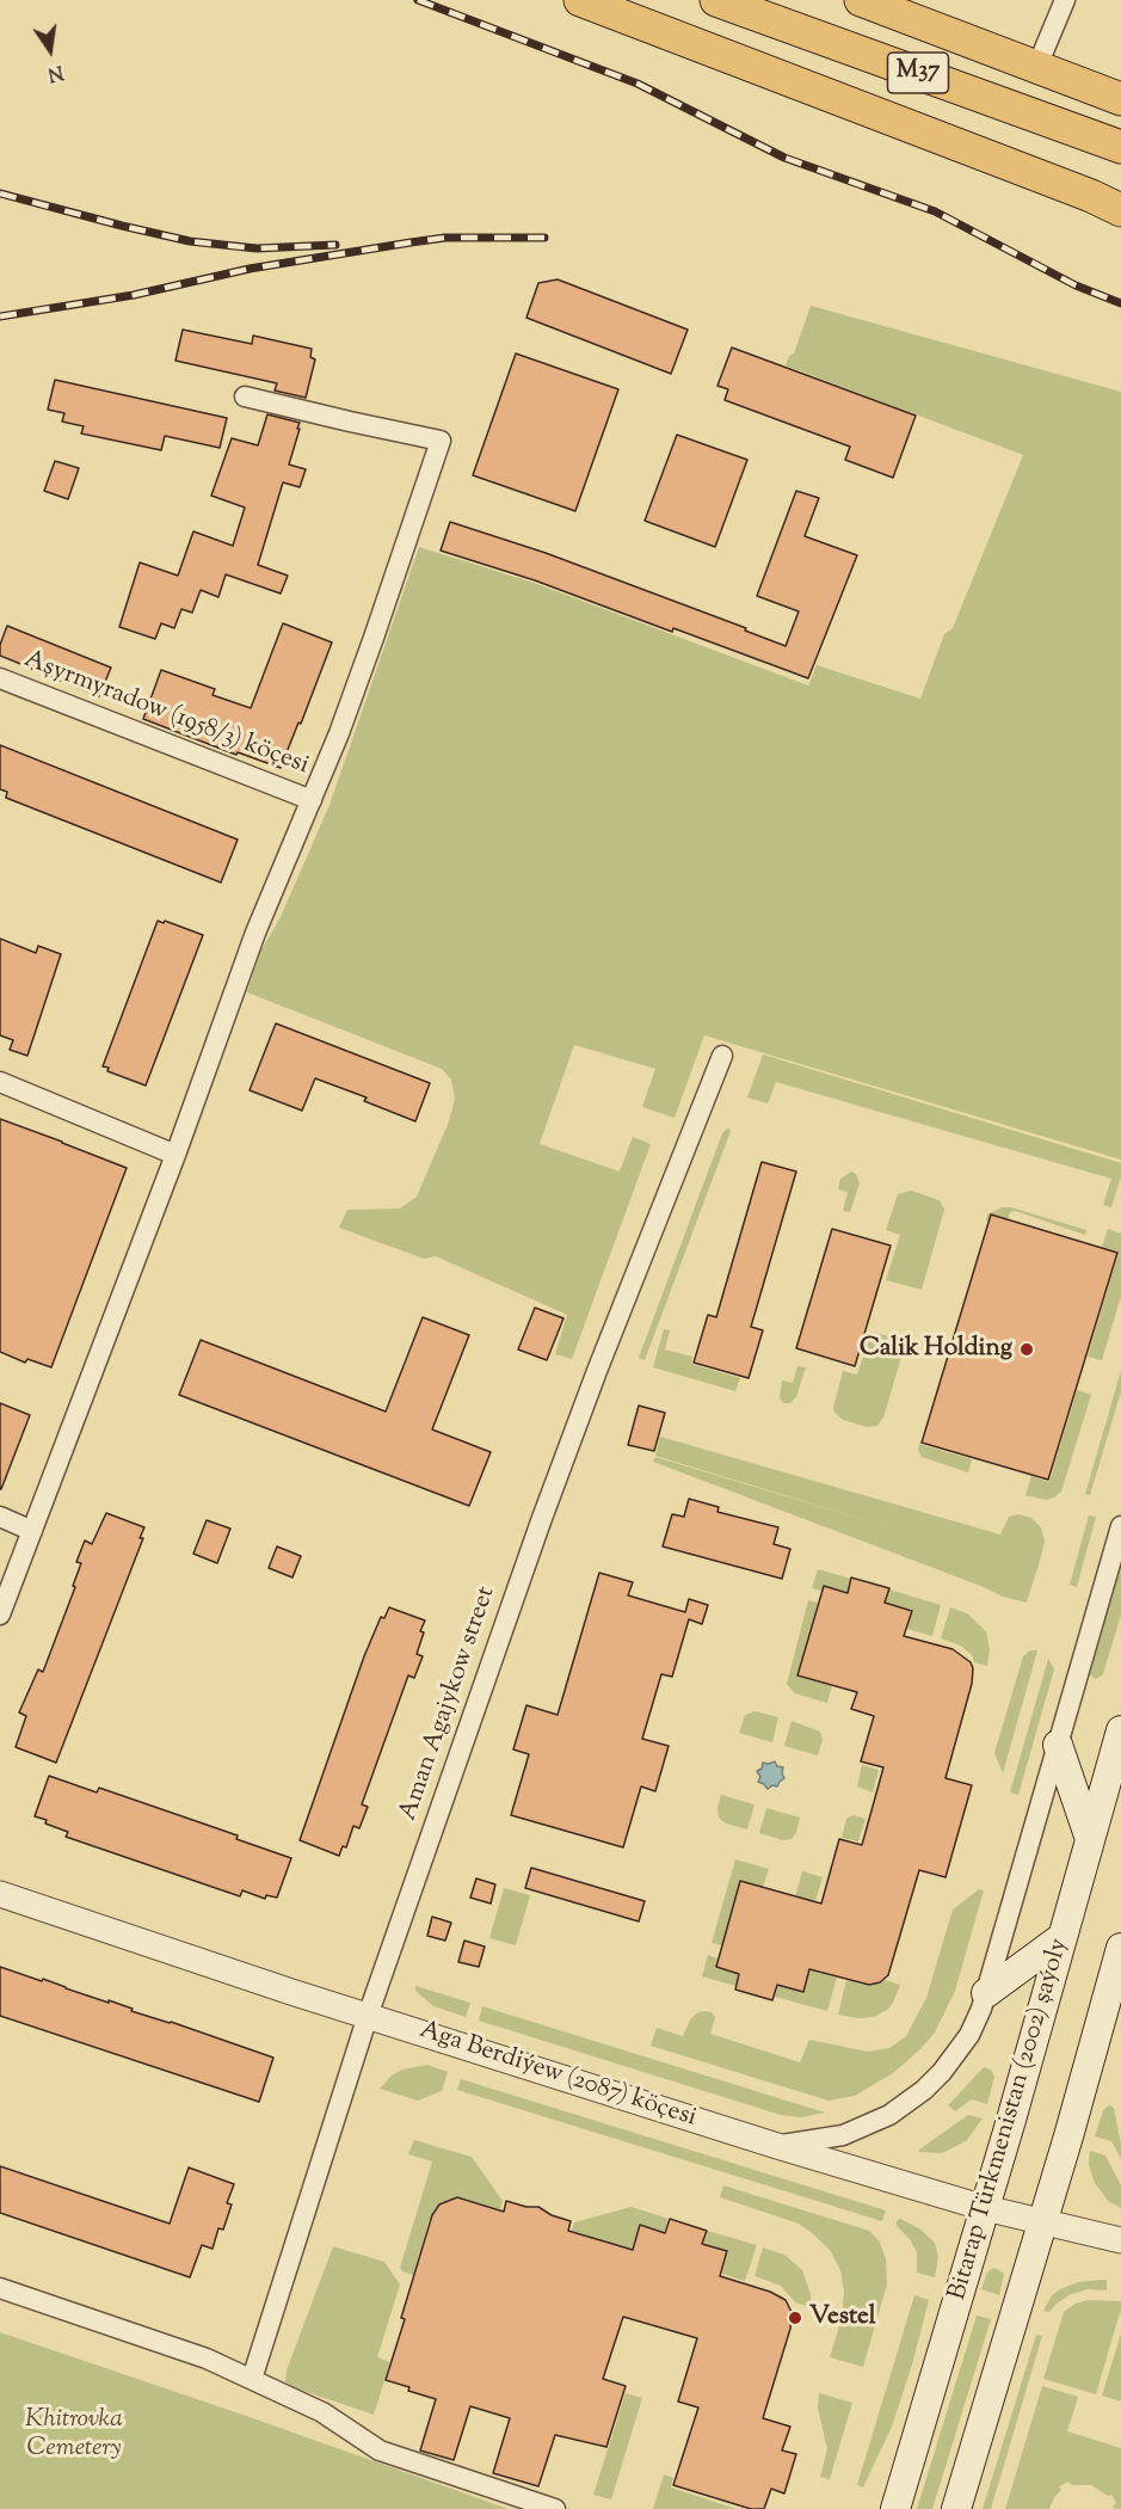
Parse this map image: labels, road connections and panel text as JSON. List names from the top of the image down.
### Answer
{
  "streets": {
    "highway": ["M37"],
    "main road": ["Bitarap Türkmenistan (2002) şaýoly"],
    "street": ["Aşyrmyradow (1958/3) köçesi", "Aman Agajykow street", "Aga Berdiýew (2087) köçesi"]
  },
  "crossings": [
    ["Aman Agajykow street", "Aga Berdiýew (2087) köçesi"],
    ["Aga Berdiýew (2087) köçesi", "Bitarap Türkmenistan (2002) şaýoly"]
  ],
  "parks": ["Khitrovka Cemetery"],
  "places": ["Calik Holding", "Vestel"],
  "north": "bottom"
}
